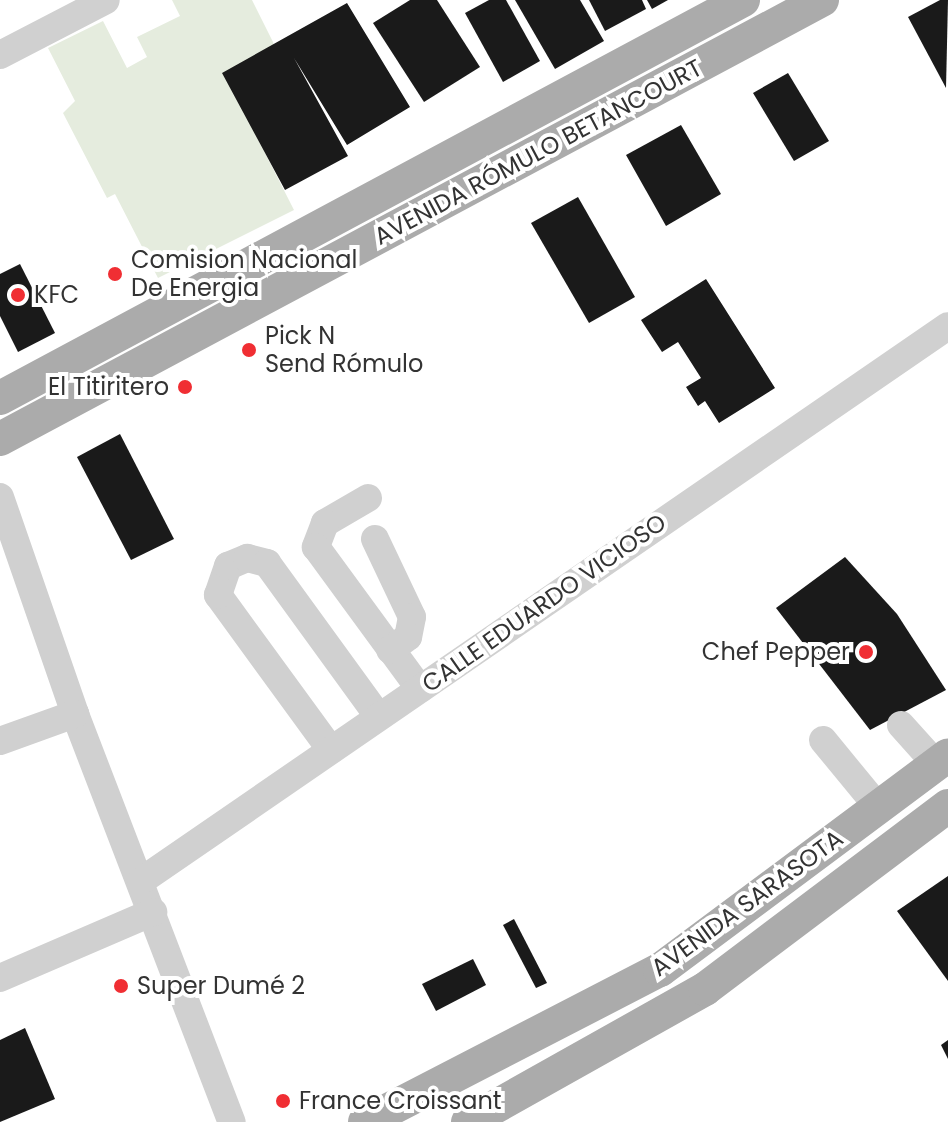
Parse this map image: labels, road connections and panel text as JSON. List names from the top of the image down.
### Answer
{
  "streets": {
    "main road": ["AVENIDA RÓMULO BETANCOURT", "AVENIDA SARASOTA"],
    "street": ["CALLE EDUARDO VICIOSO"]
  },
  "places": [
    "Comision Nacional De Energia",
    "KFC",
    "Pick N Send Rómulo",
    "El Titiritero",
    "Chef Pepper",
    "Super Dumé 2",
    "France Croissant"
  ]
}
